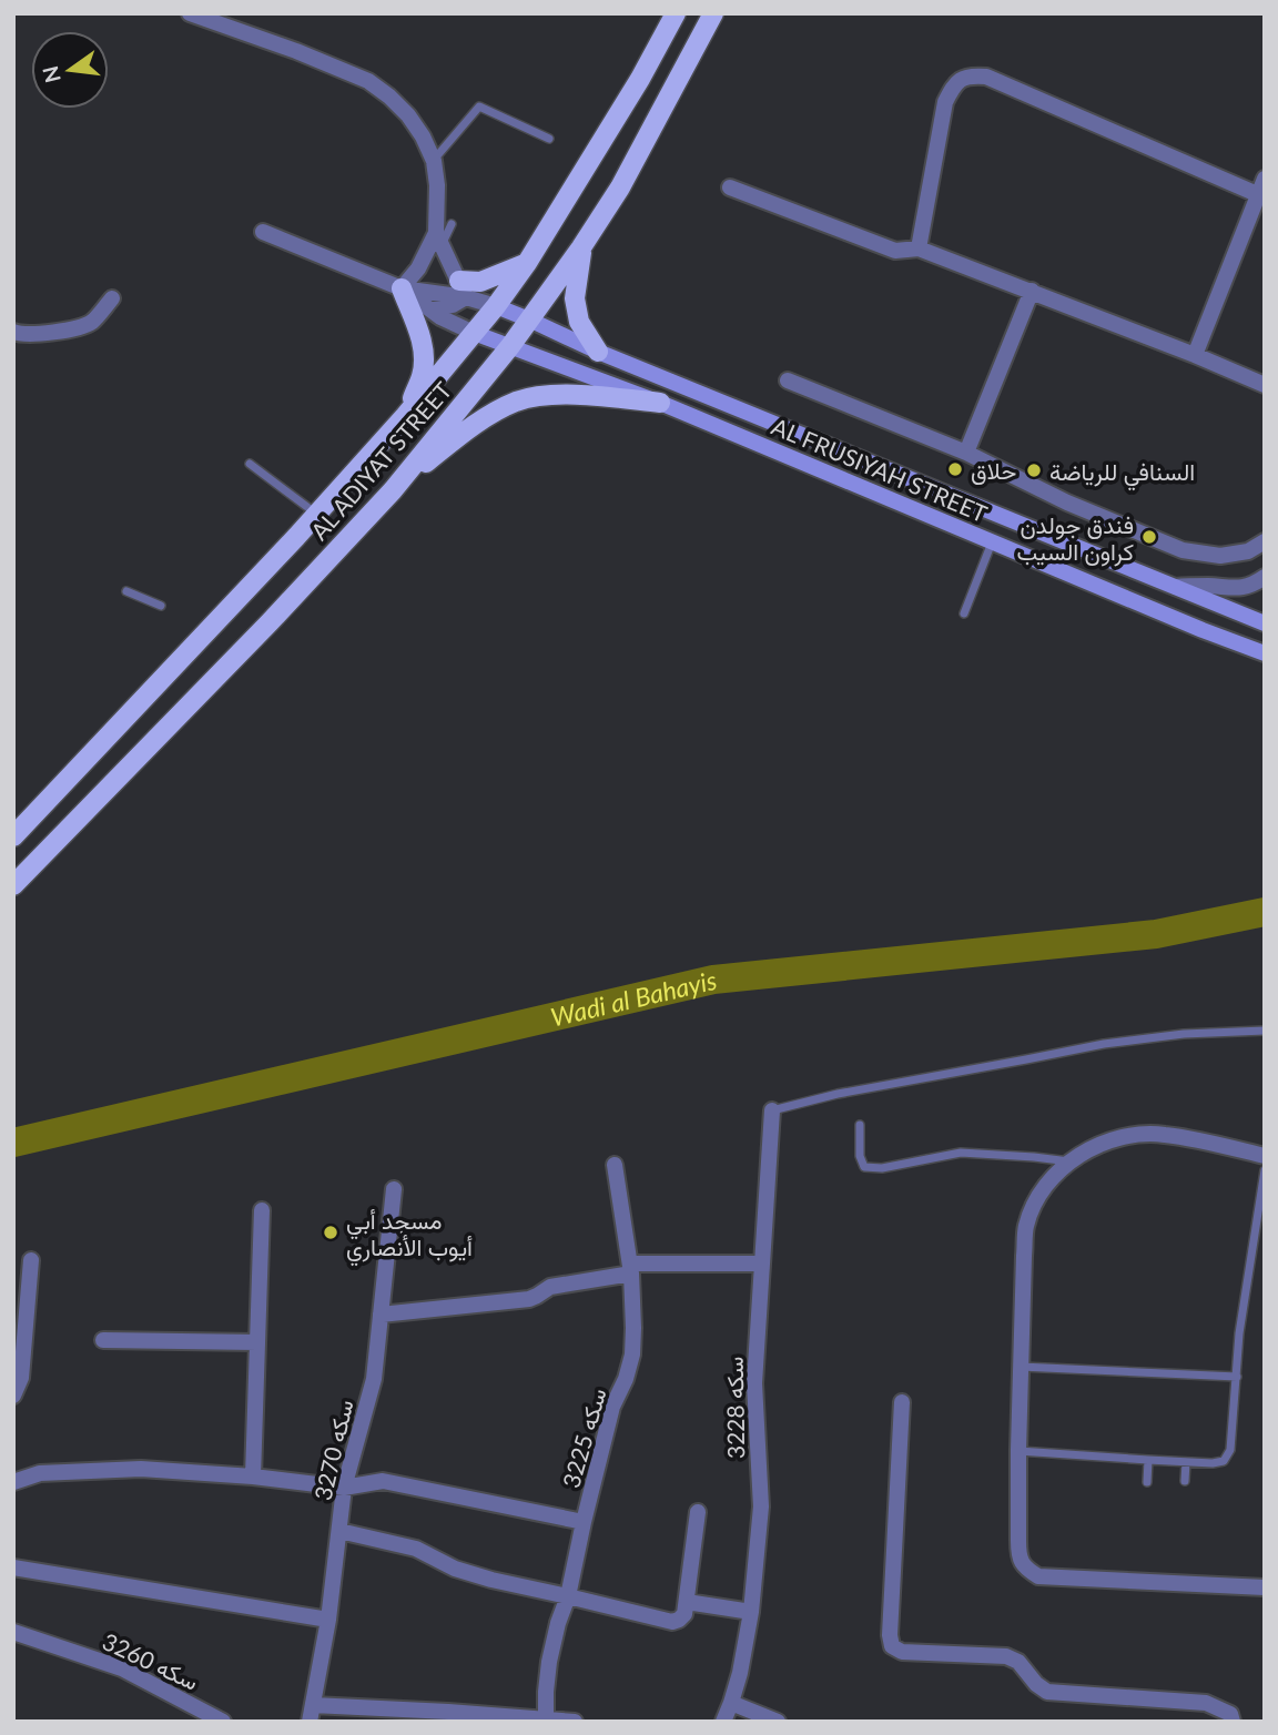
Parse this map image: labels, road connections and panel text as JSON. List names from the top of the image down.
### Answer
{
  "streets": {
    "main road": ["AL ADIYAT STREET", "AL FRUSIYAH STREET"],
    "street": [
      "سكه 3228",
      "سكه 3225",
      "سكه 3270",
      "سكه 3260"
    ]
  },
  "crossings": [
    ["AL ADIYAT STREET", "AL FRUSIYAH STREET"]
  ],
  "water": ["Wadi al Bahayis"],
  "places": [
    "حلاق",
    "السنافي للرياضة",
    "فندق جولدن كراون السيب",
    "مسجد أبي أيوب الأنصاري"
  ],
  "north": "left"
}
